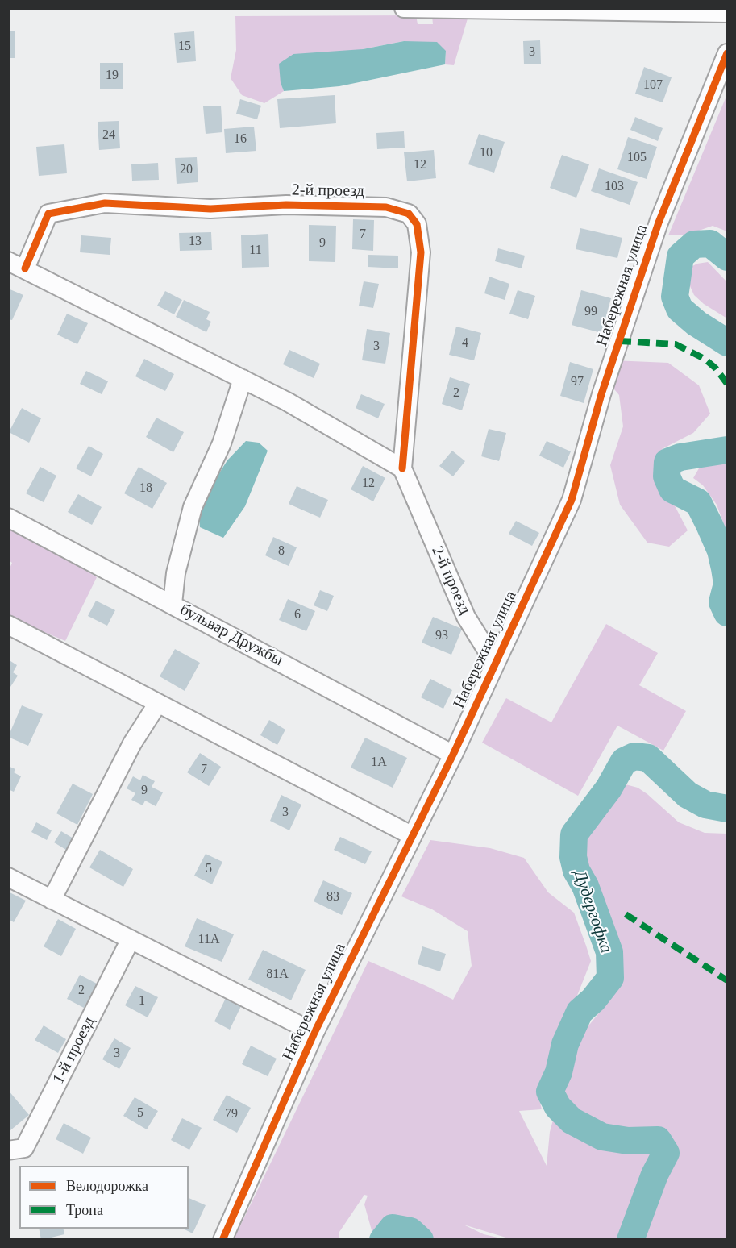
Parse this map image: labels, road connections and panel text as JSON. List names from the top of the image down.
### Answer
{
  "streets": {
    "street": [
      "2-й проезд",
      "Набережная улица",
      "бульвар Дружбы",
      "1-й проезд"
    ]
  },
  "crossings": [
    ["2-й проезд", "Набережная улица"],
    ["Набережная улица", "бульвар Дружбы"]
  ],
  "water": ["Дудергофка"],
  "house_numbers": [
    "15",
    "3",
    "19",
    "107",
    "24",
    "16",
    "10",
    "105",
    "12",
    "20",
    "103",
    "7",
    "13",
    "9",
    "11",
    "99",
    "4",
    "3",
    "97",
    "2",
    "12",
    "18",
    "8",
    "6",
    "93",
    "1А",
    "7",
    "9",
    "3",
    "5",
    "83",
    "11А",
    "81А",
    "2",
    "1",
    "3",
    "5",
    "79"
  ],
  "legend": ["Велодорожка", "Тропа"]
}
